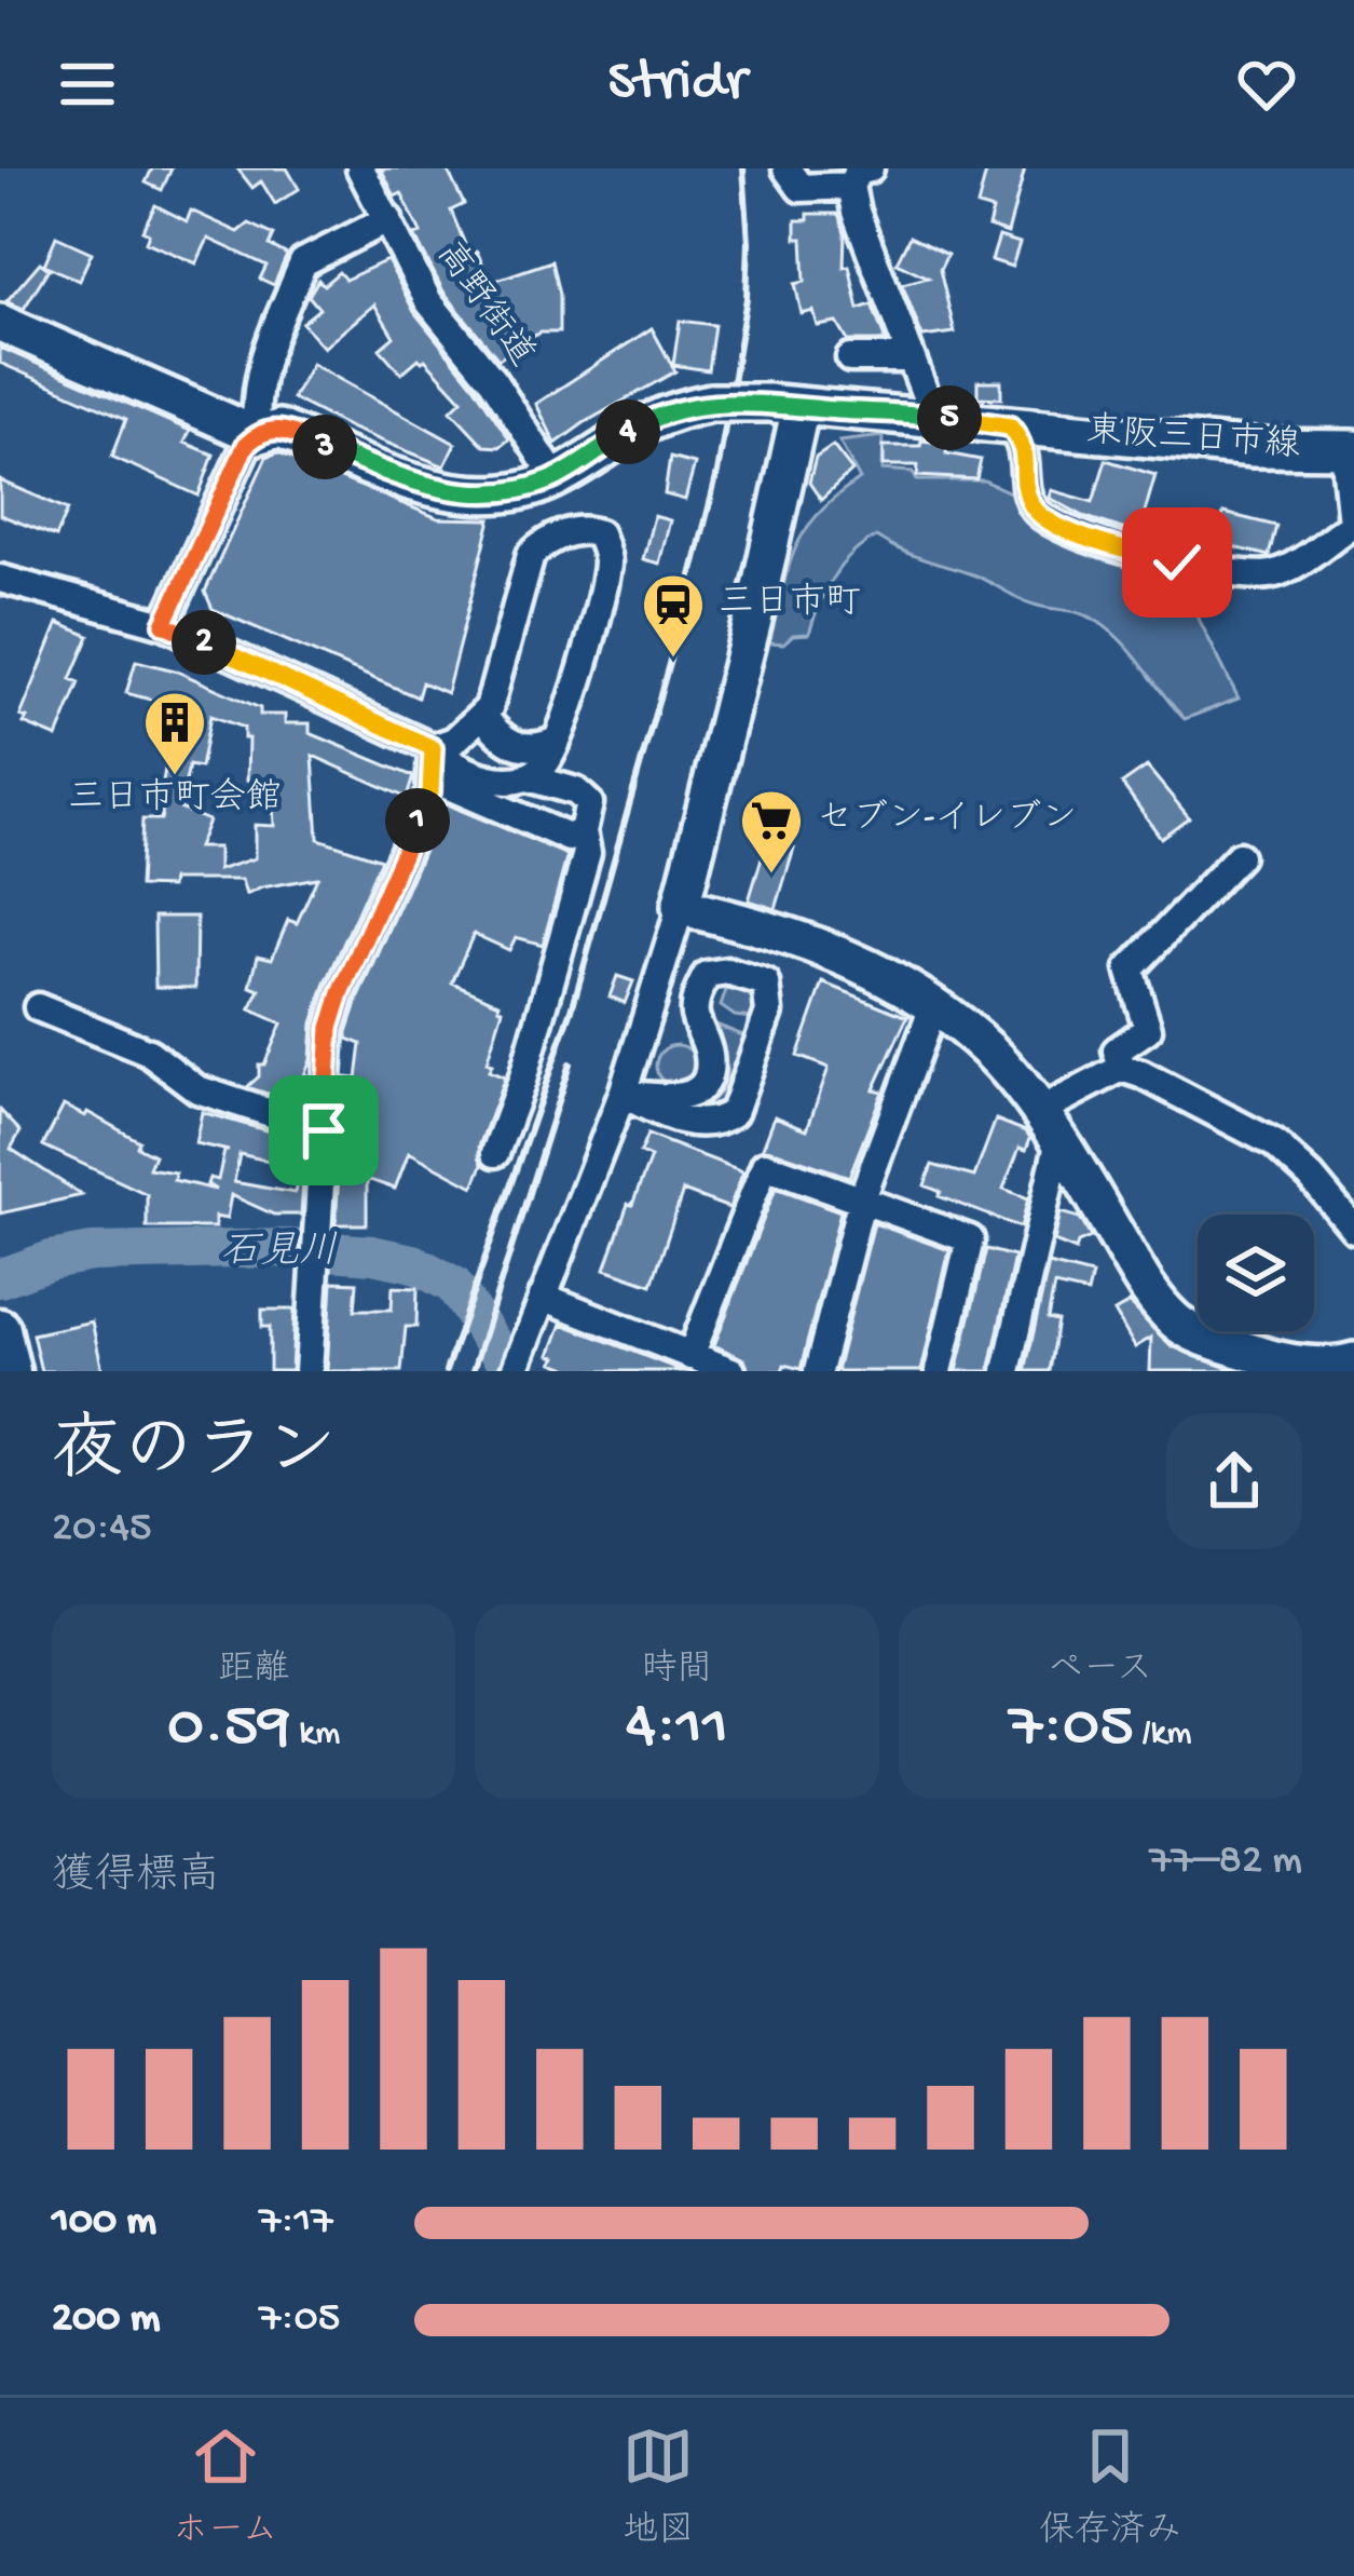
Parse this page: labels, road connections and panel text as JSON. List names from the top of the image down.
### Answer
{
  "streets": {
    "main road": ["東阪三日市線"],
    "street": ["高野街道"]
  },
  "crossings": [
    ["高野街道", "東阪三日市線"]
  ],
  "water": ["石見川"],
  "places": {
    "station": ["三日市町"],
    "building": ["三日市町会館"],
    "supermarket": ["セブン-イレブン"]
  },
  "page": {
    "header": "Stridr",
    "pins": [
      "5",
      "4",
      "3",
      "2",
      "1"
    ],
    "heading": ["夜のラン", "20:45"],
    "stats": [
      ["距離", "0.59 km"],
      ["時間", "4:11"],
      ["ペース", "7:05 /km"]
    ],
    "chart": ["獲得標高", "77–82 m"],
    "list": [
      {
        "name": "100 m",
        "note": "7:17"
      },
      {
        "name": "200 m",
        "note": "7:05"
      }
    ],
    "tabs": ["ホーム", "地図", "保存済み"]
  }
}
